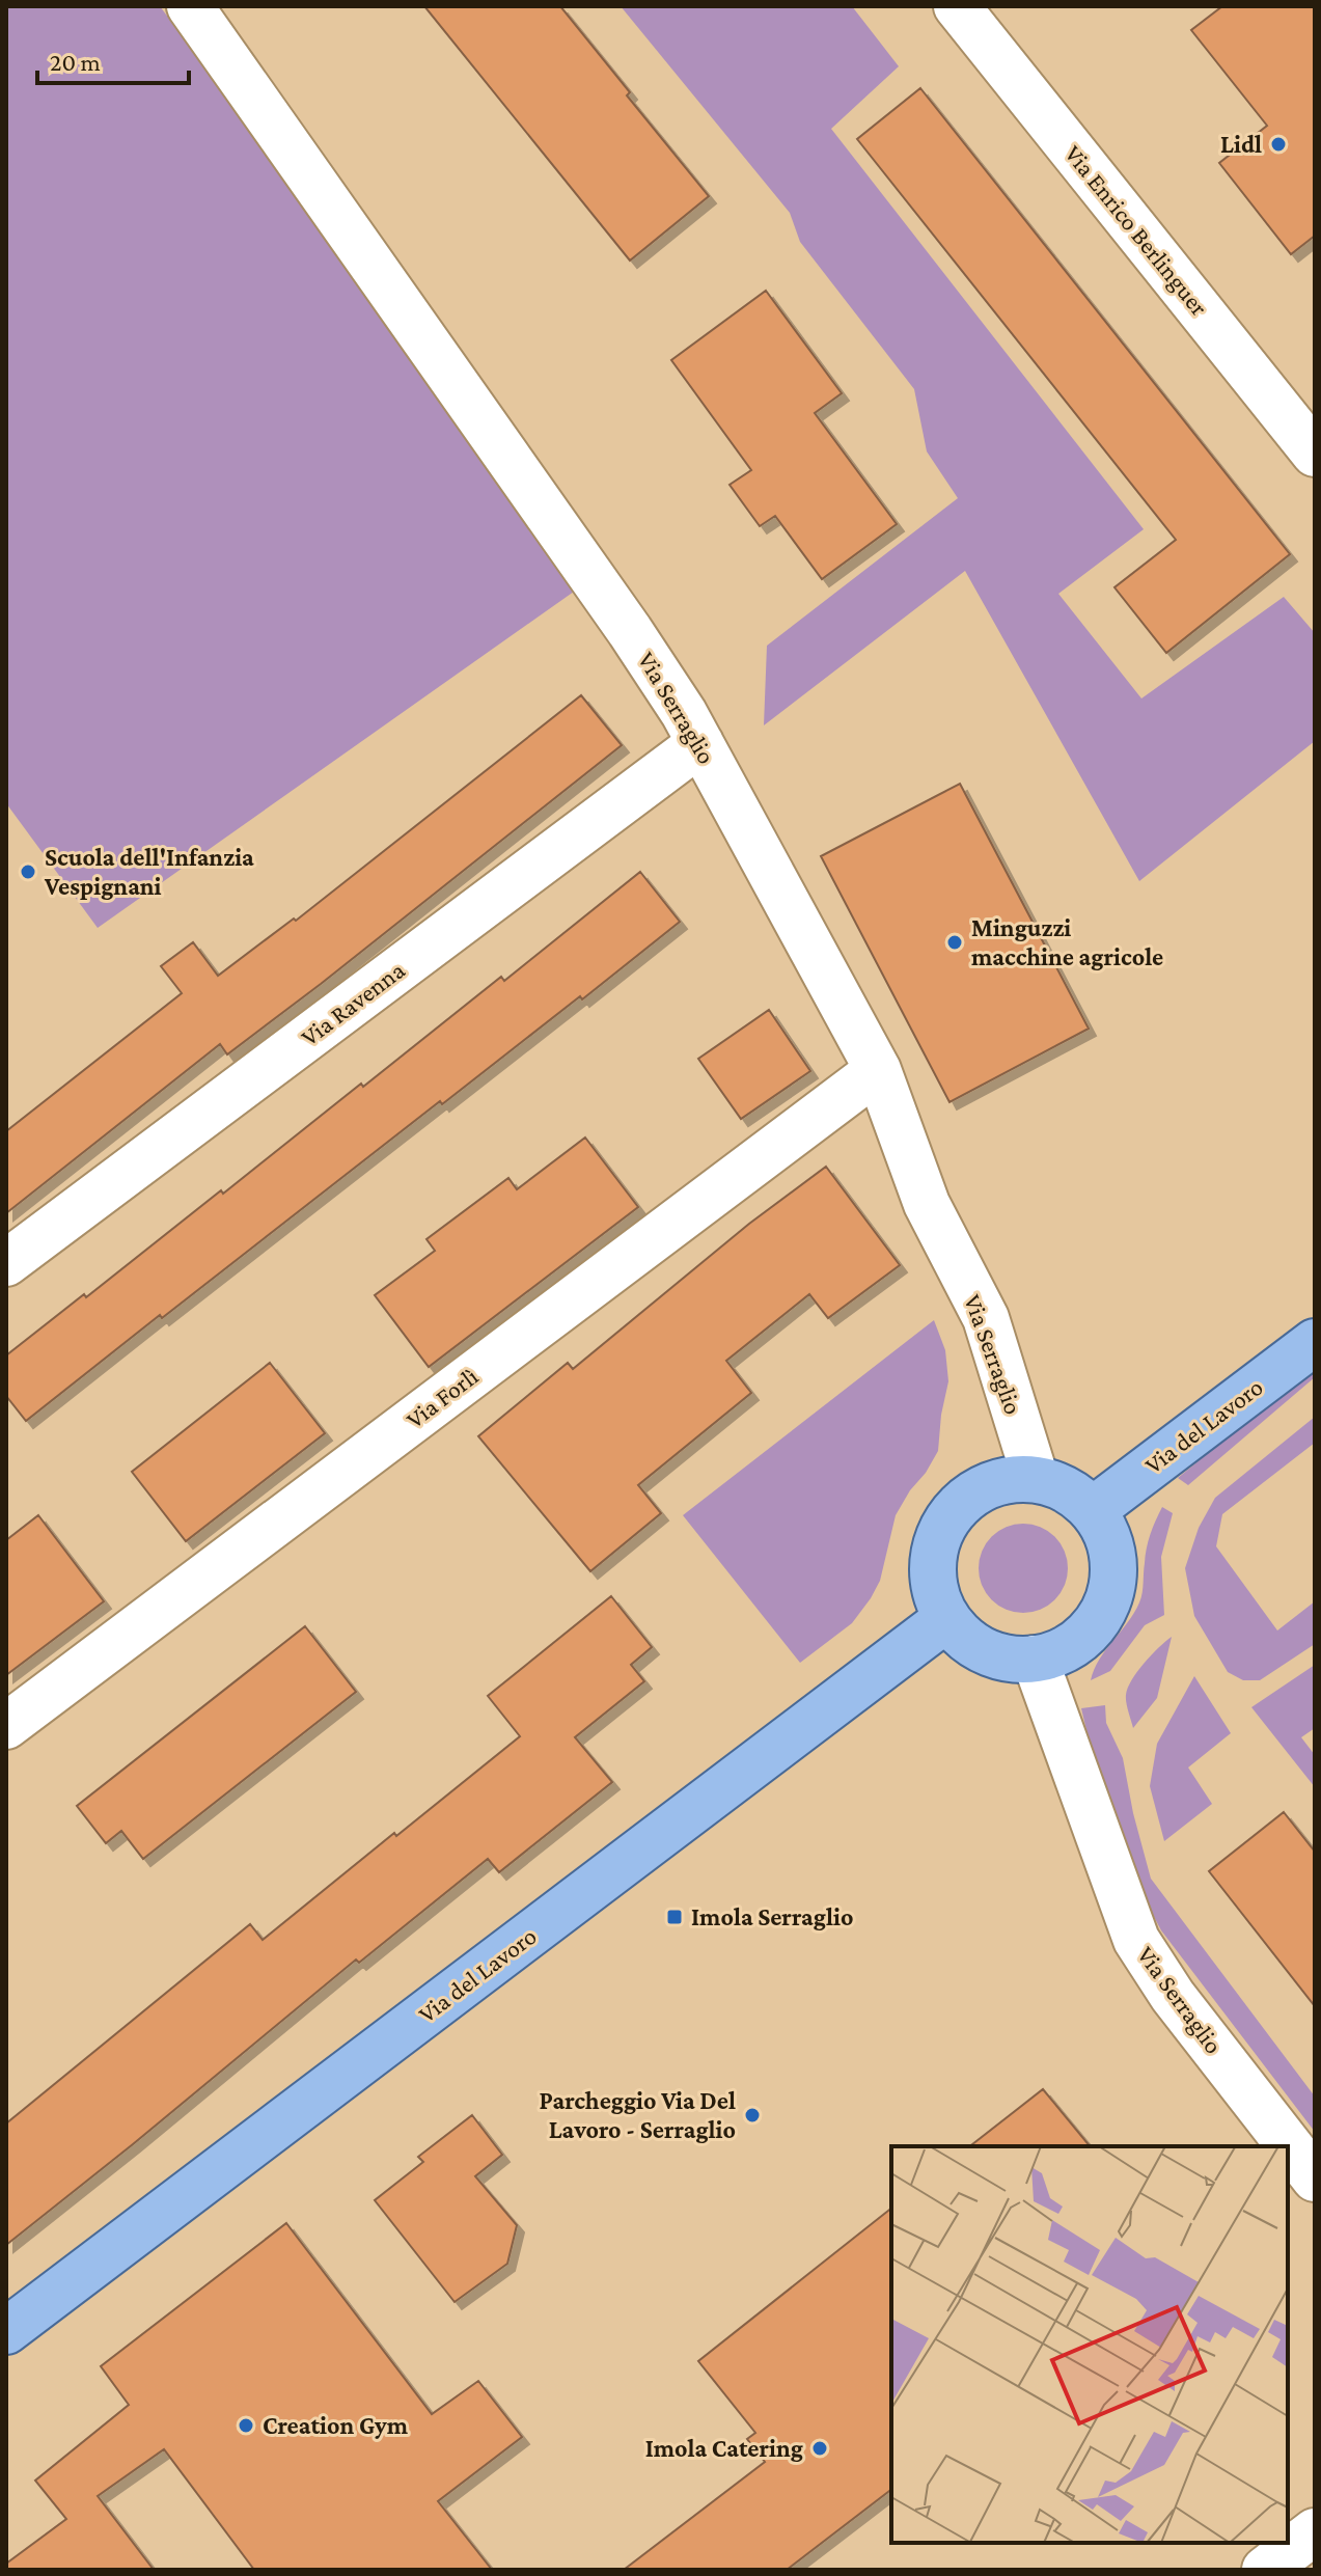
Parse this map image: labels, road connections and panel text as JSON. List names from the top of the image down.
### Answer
{
  "streets": {
    "main road": ["Via del Lavoro"],
    "street": [
      "Via Enrico Berlinguer",
      "Via Serraglio",
      "Via Ravenna",
      "Via Forlì"
    ]
  },
  "crossings": [
    ["Via Serraglio", "Via Ravenna"],
    ["Via Serraglio", "Via Forlì"],
    ["Via Serraglio", "Via del Lavoro"]
  ],
  "places": {
    "other": [
      "Lidl",
      "Scuola dell'Infanzia Vespignani",
      "Minguzzi macchine agricole",
      "Parcheggio Via Del Lavoro - Serraglio",
      "Creation Gym",
      "Imola Catering"
    ],
    "transit": ["Imola Serraglio"]
  },
  "scale_bar": "20 m"
}
